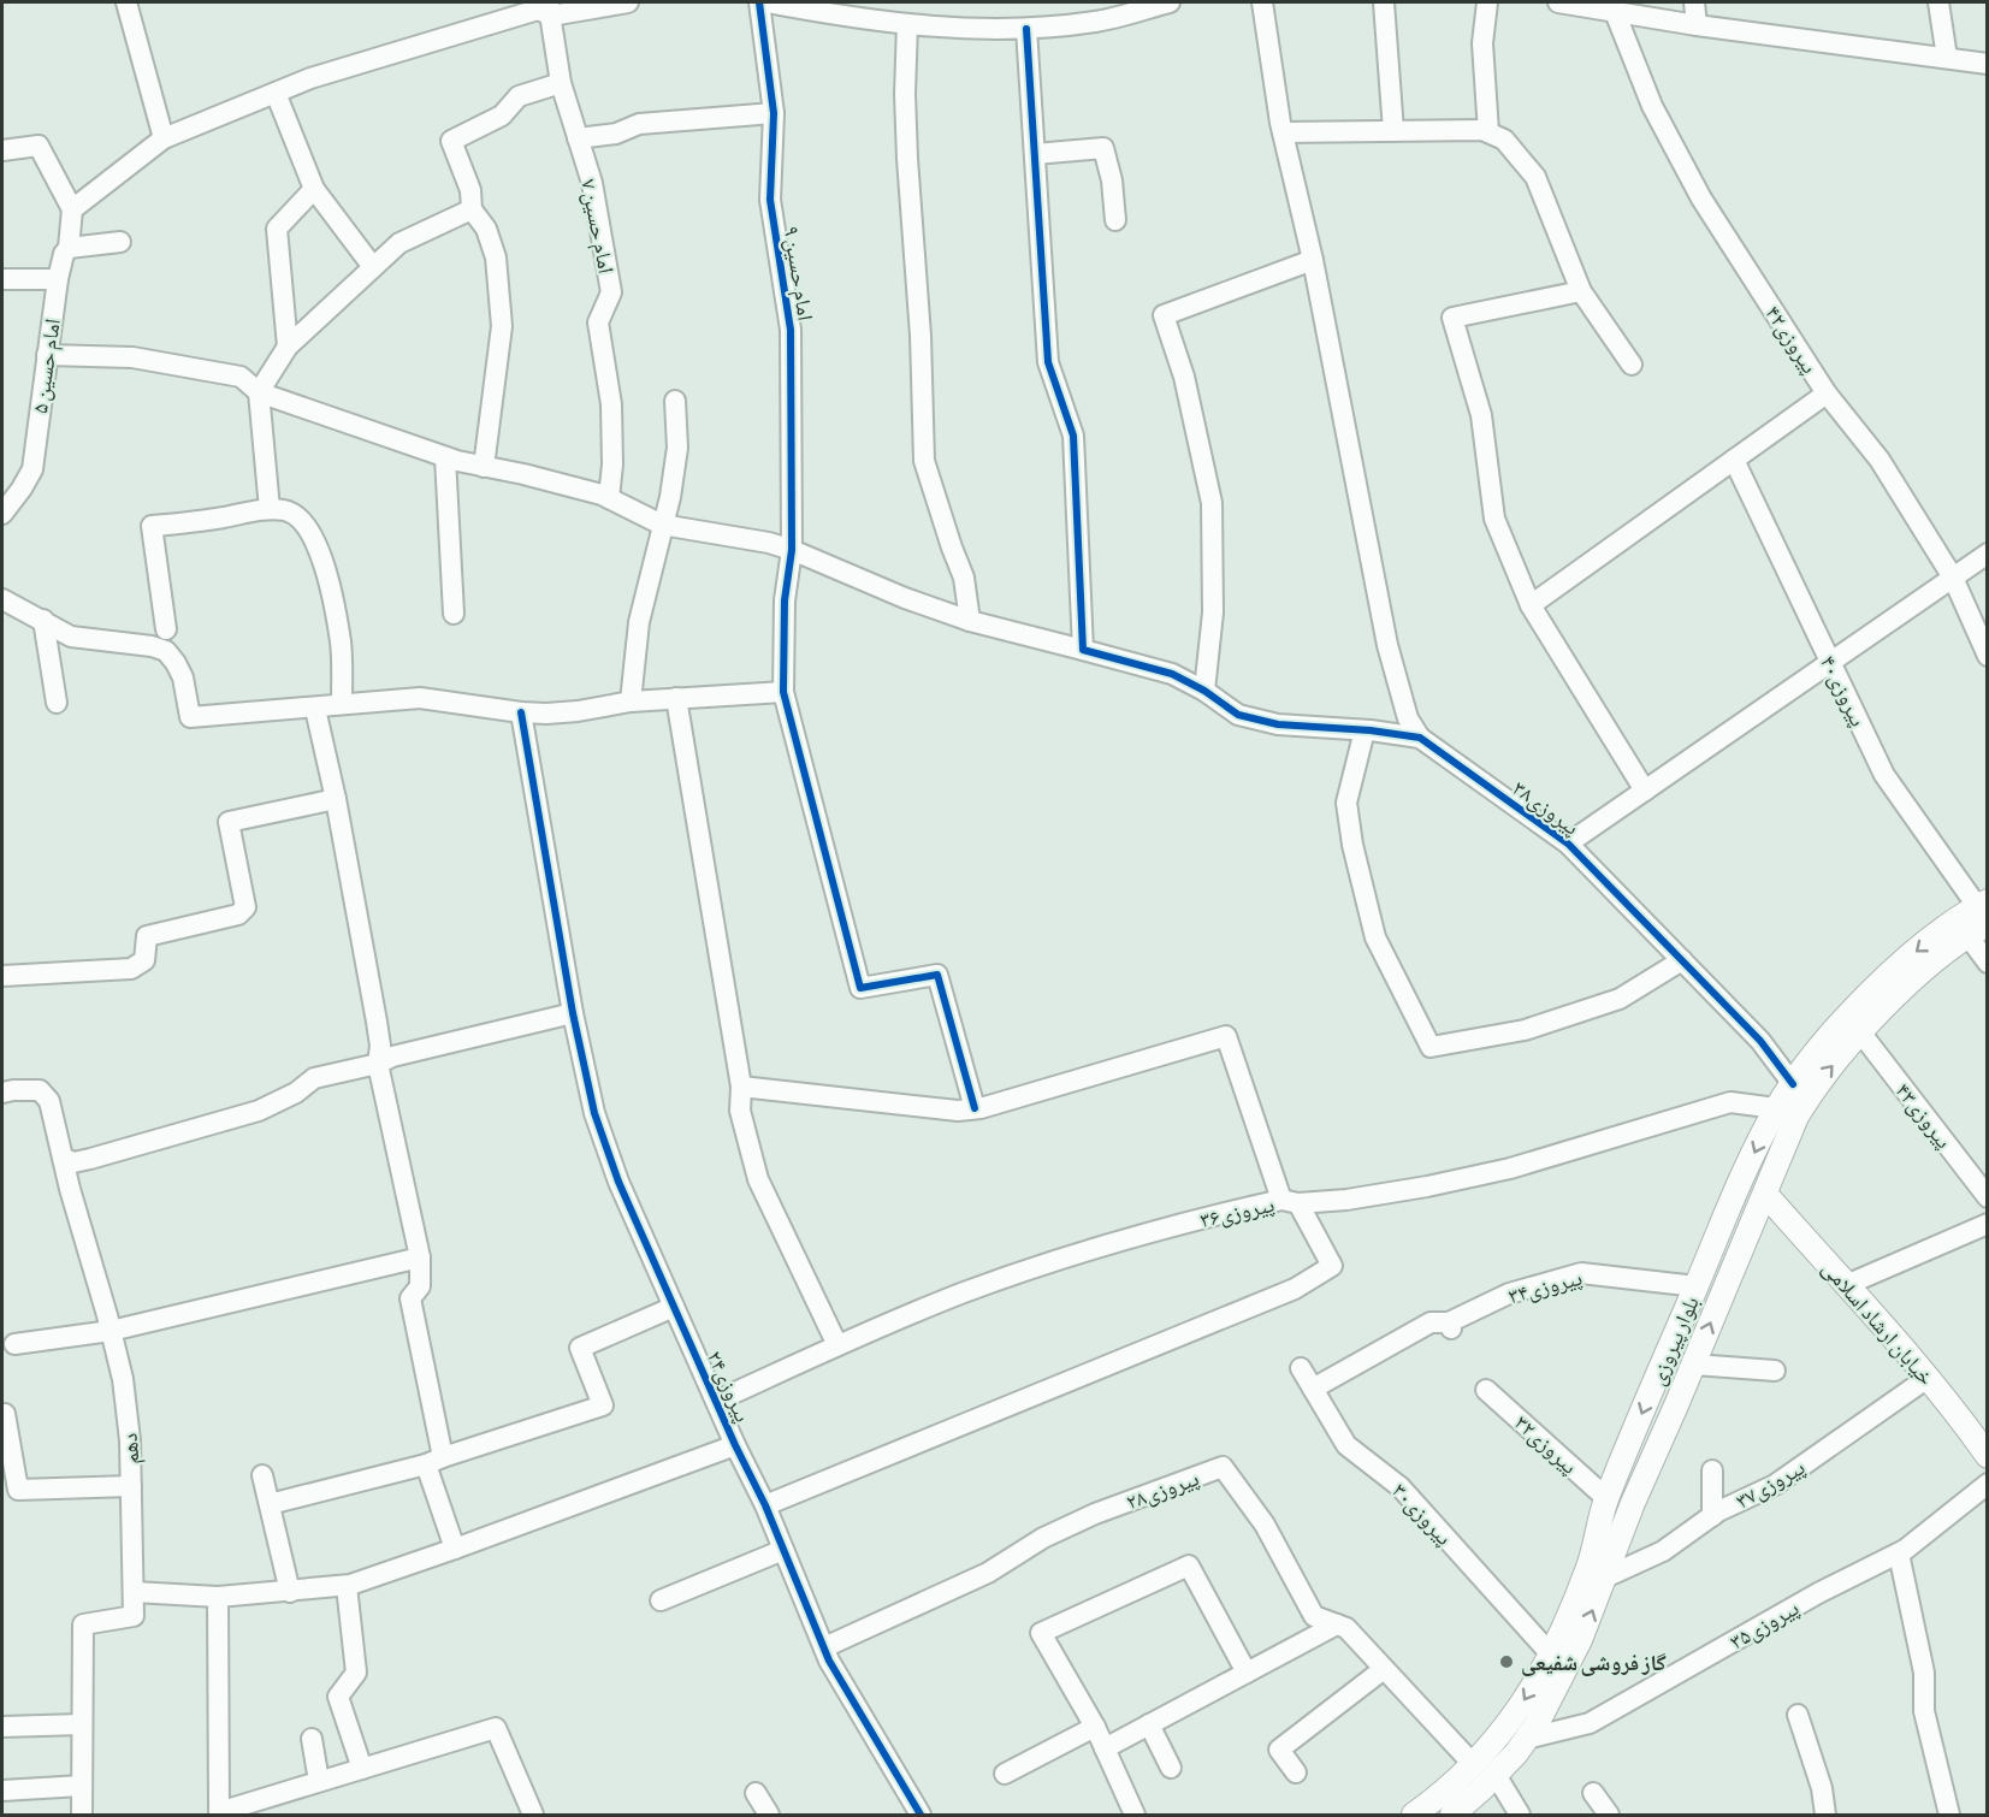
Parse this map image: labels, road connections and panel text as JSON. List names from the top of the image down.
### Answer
{
  "streets": {
    "street": [
      "امام حسین ۷",
      "امام حسین ۹",
      "پیروزی۴۲",
      "امام حسین ۵",
      "پیروزی۴۰",
      "پیروزی۳۸",
      "پیروزی۴۳",
      "پیروزی۳۶",
      "پیروزی۳۴",
      "خیابان ارشاد اسلامی",
      "بلوار پیروزی",
      "پیروزی۲۴",
      "پیروزی۳۲",
      "دهم",
      "پیروزی۳۷",
      "پیروزی۲۸",
      "پیروزی۳۰",
      "پیروزی۳۵"
    ]
  },
  "crossings": [
    ["امام حسین ۷", "پیروزی۳۸"],
    ["امام حسین ۹", "پیروزی۳۸"],
    ["امام حسین ۵", "پیروزی۳۸"],
    ["پیروزی۴۰", "بلوار پیروزی"],
    ["پیروزی۳۸", "بلوار پیروزی"],
    ["پیروزی۴۳", "بلوار پیروزی"],
    ["پیروزی۳۶", "بلوار پیروزی"],
    ["پیروزی۳۶", "پیروزی۲۴"],
    ["پیروزی۳۴", "بلوار پیروزی"],
    ["پیروزی۳۴", "پیروزی۳۰"],
    ["خیابان ارشاد اسلامی", "بلوار پیروزی"],
    ["خیابان ارشاد اسلامی", "پیروزی۳۷"],
    ["بلوار پیروزی", "پیروزی۳۲"],
    ["بلوار پیروزی", "پیروزی۳۷"],
    ["بلوار پیروزی", "پیروزی۲۸"],
    ["بلوار پیروزی", "پیروزی۳۰"],
    ["بلوار پیروزی", "پیروزی۳۵"],
    ["پیروزی۲۴", "پیروزی۲۸"]
  ],
  "places": ["گاز فروشی شفیعی"]
}
